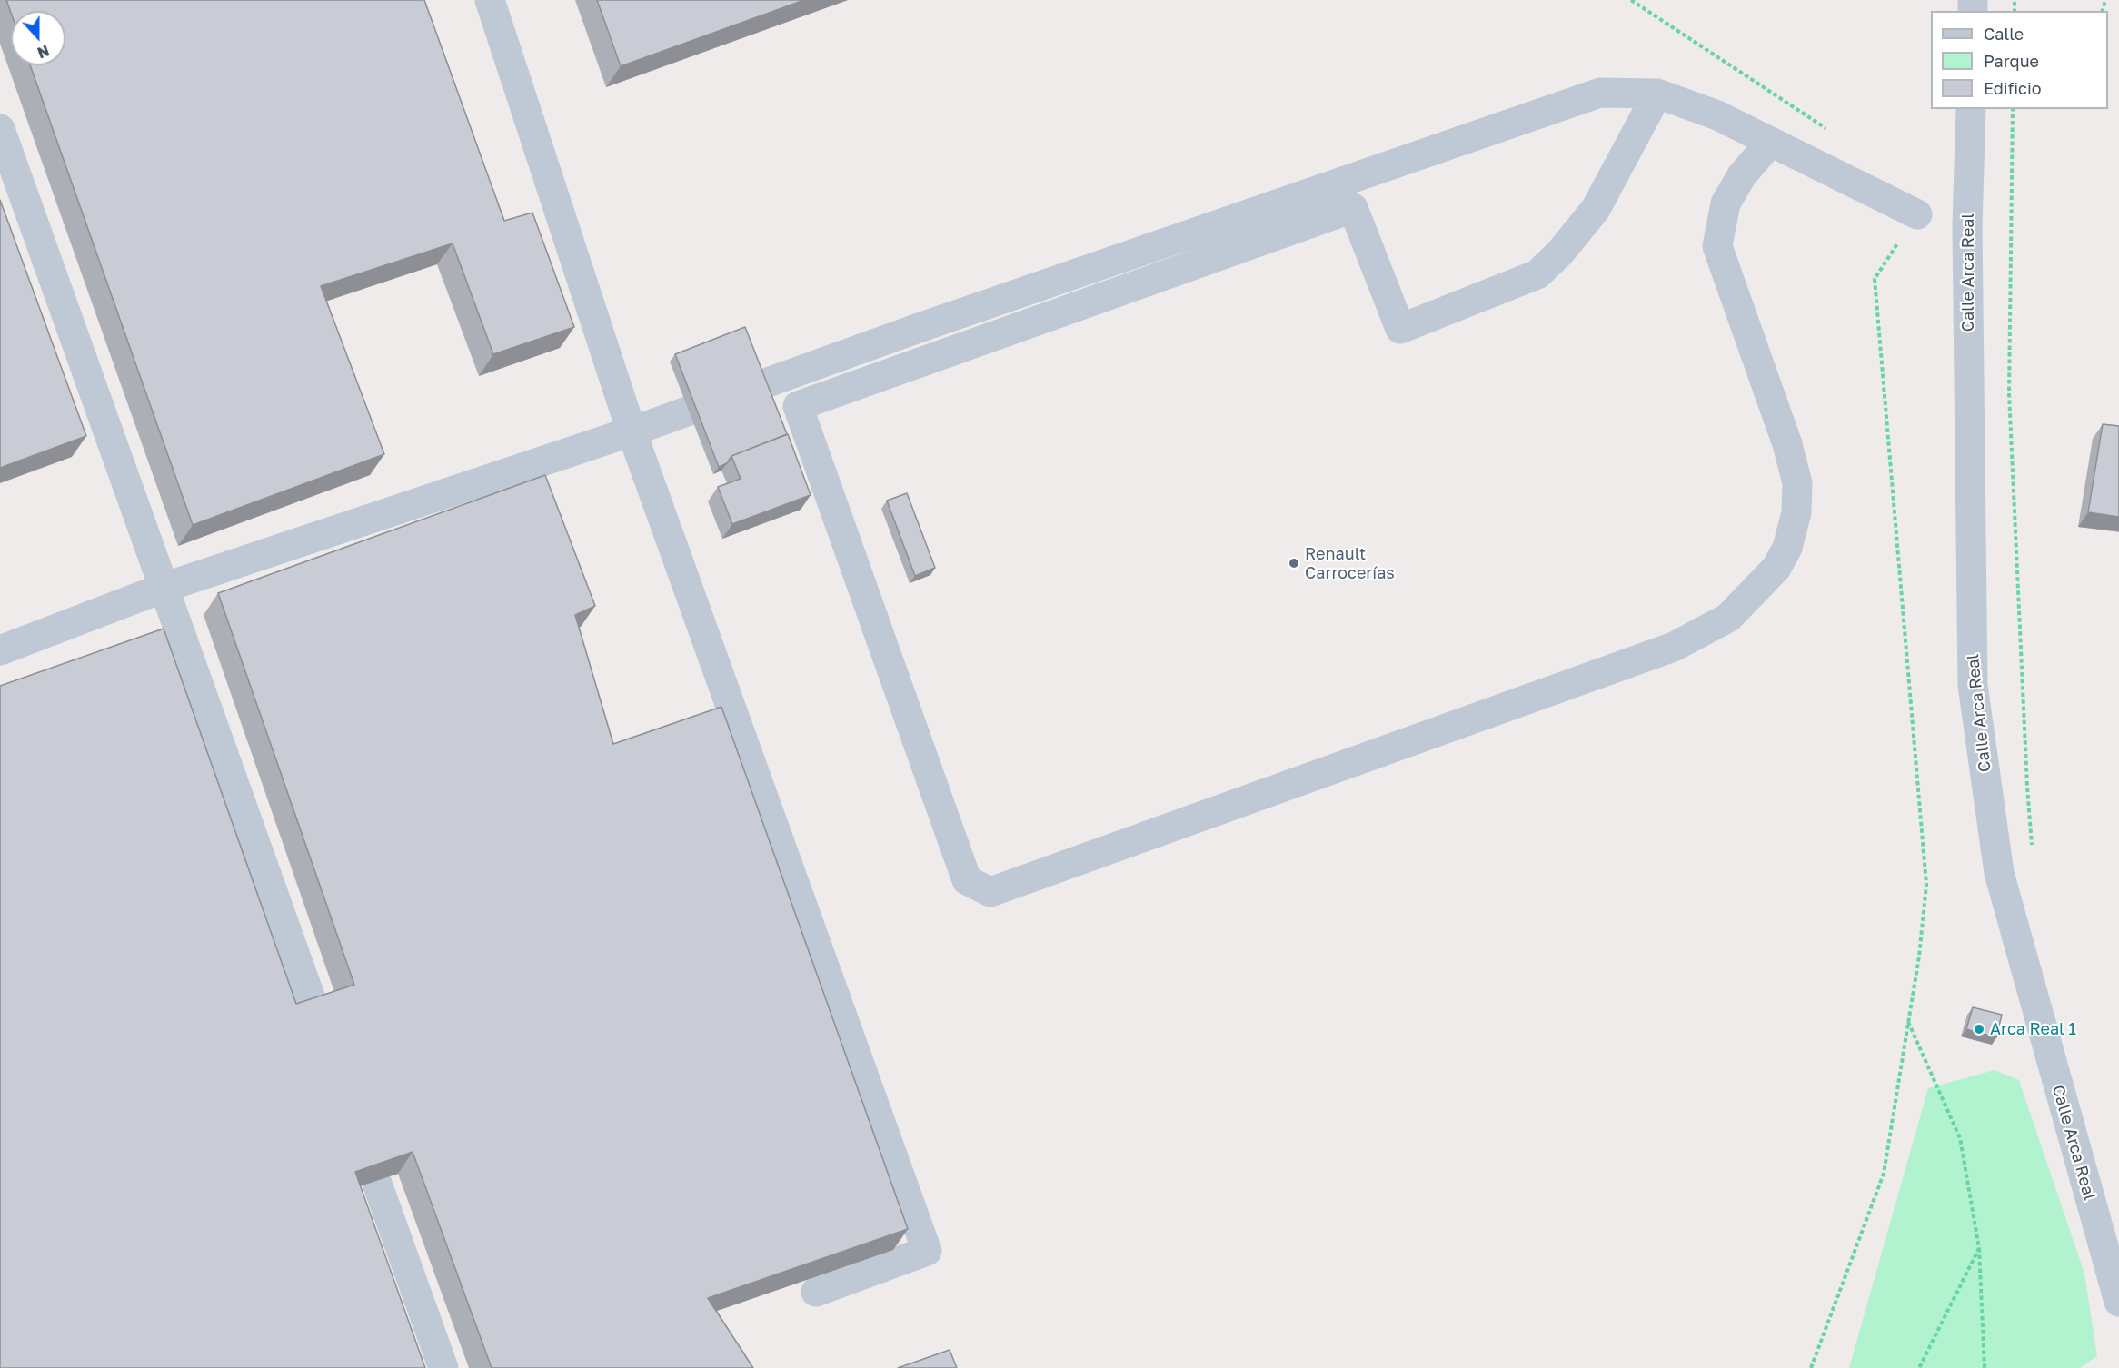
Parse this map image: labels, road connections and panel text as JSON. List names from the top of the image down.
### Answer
{
  "streets": {
    "street": ["Calle Arca Real"]
  },
  "places": ["Renault Carrocerías", "Arca Real 1"],
  "legend": ["Calle", "Parque", "Edificio"],
  "north": "bottom"
}
